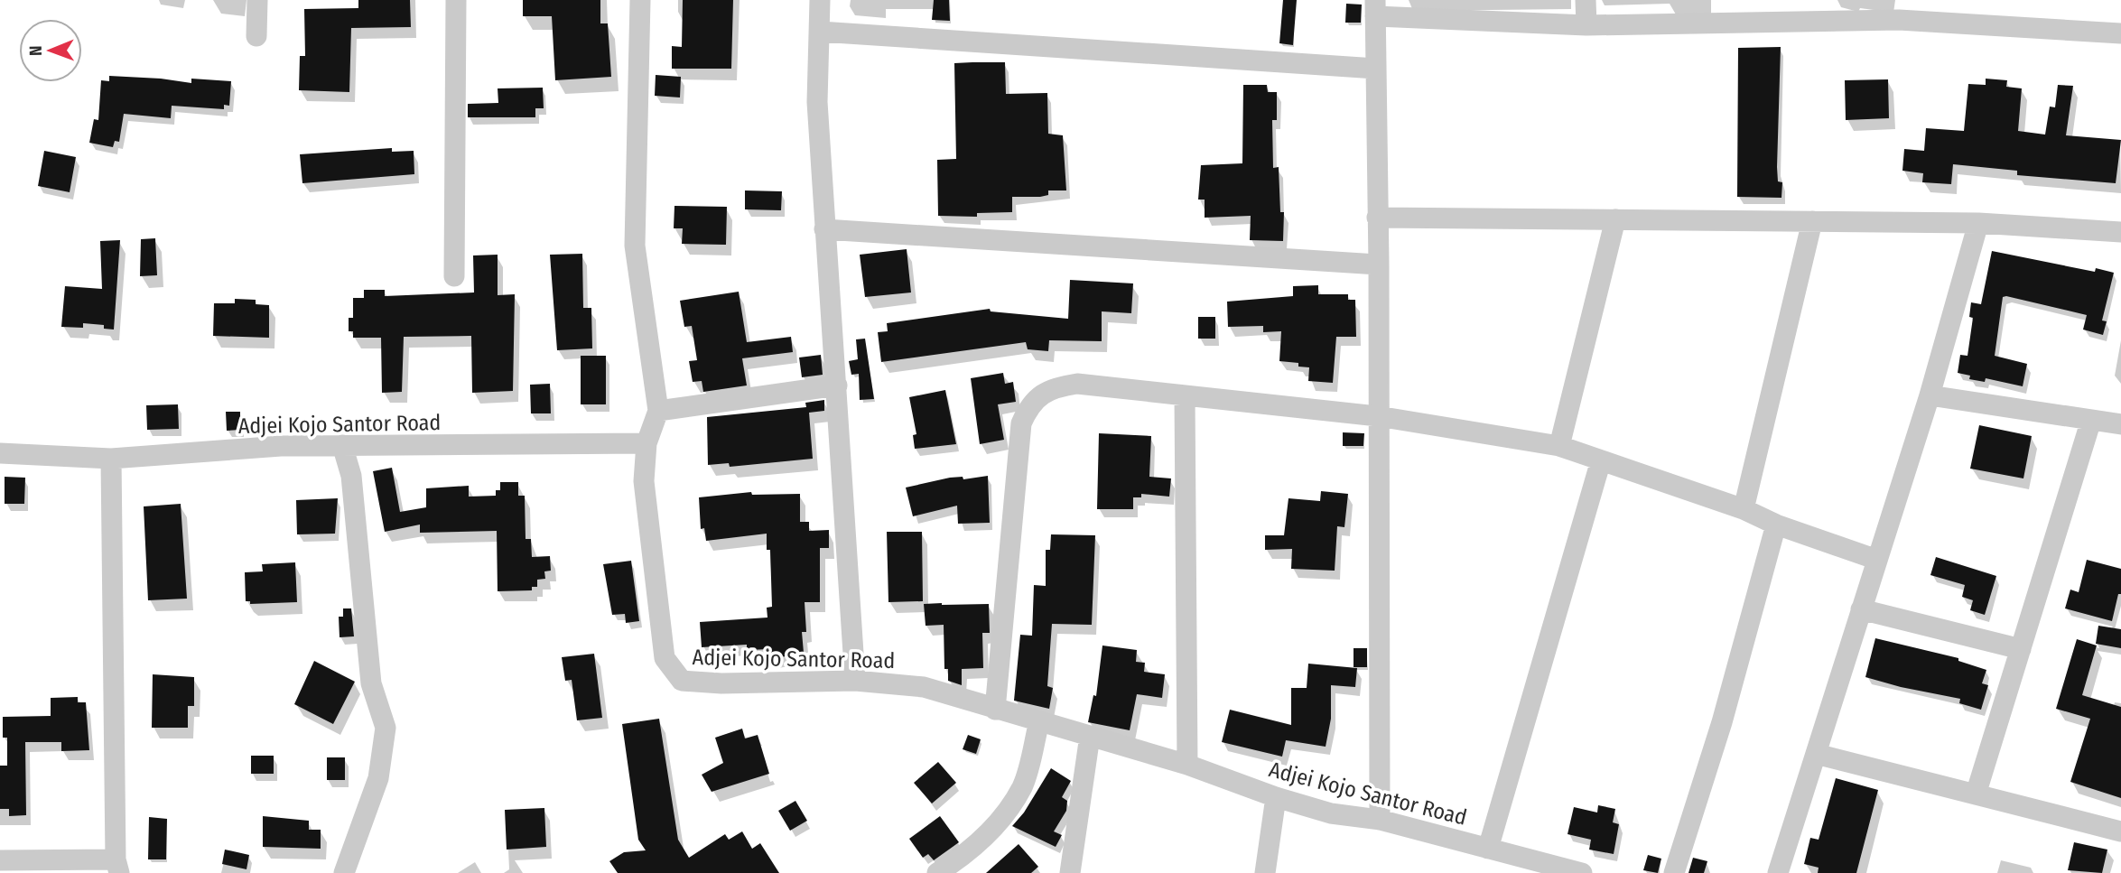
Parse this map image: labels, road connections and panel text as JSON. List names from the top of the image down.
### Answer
{
  "streets": {
    "street": ["Adjei Kojo Santor Road"]
  },
  "north": "left"
}
